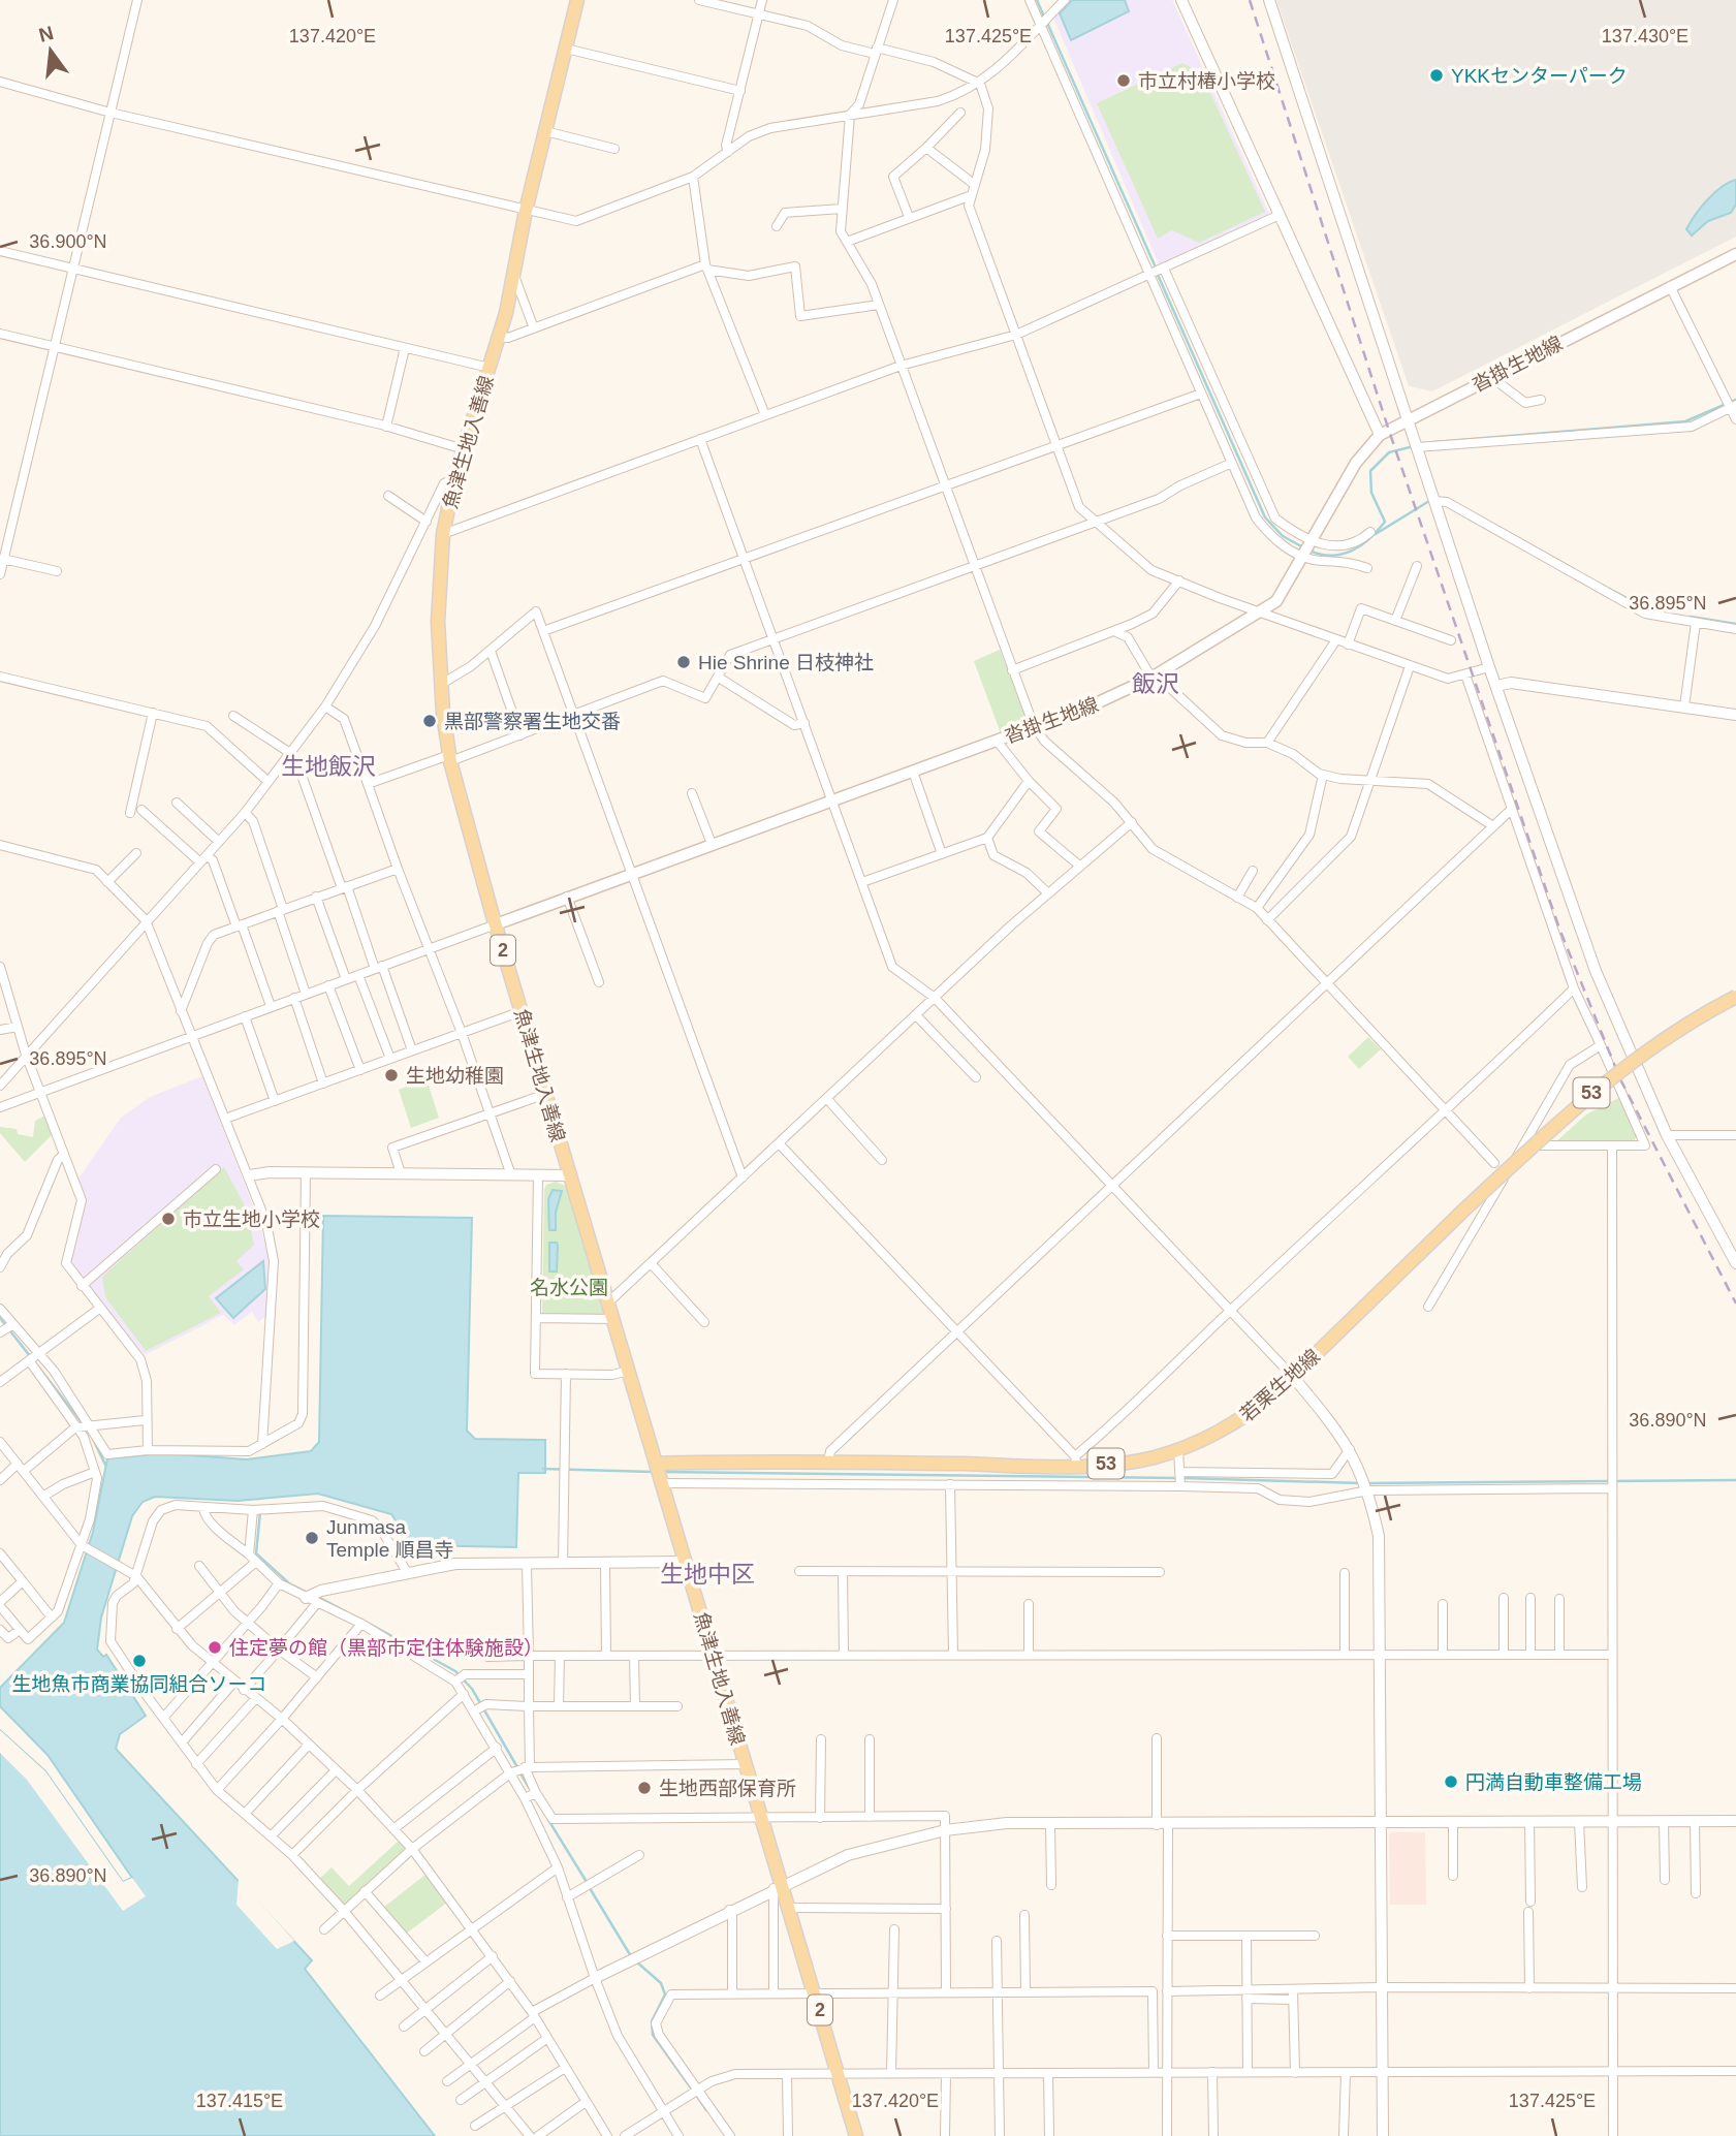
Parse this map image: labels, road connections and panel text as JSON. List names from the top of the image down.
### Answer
{
  "streets": {
    "main road": [
      "沓掛生地線",
      "魚津生地入善線",
      "2",
      "53",
      "若栗生地線"
    ]
  },
  "crossings": [
    ["沓掛生地線", "魚津生地入善線"],
    ["魚津生地入善線", "若栗生地線"]
  ],
  "districts": ["飯沢", "生地飯沢", "生地中区"],
  "parks": ["名水公園"],
  "places": [
    "YKKセンターパーク",
    "市立村椿小学校",
    "Hie Shrine 日枝神社",
    "黒部警察署生地交番",
    "生地幼稚園",
    "市立生地小学校",
    "Junmasa Temple 順昌寺",
    "住定夢の館（黒部市定住体験施設）",
    "生地魚市商業協同組合ソーコ",
    "円満自動車整備工場",
    "生地西部保育所"
  ],
  "north": "top",
  "coordinates": [
    "137.420°E",
    "137.425°E",
    "137.430°E",
    "36.900°N",
    "36.895°N",
    "36.890°N",
    "137.415°E"
  ]
}
